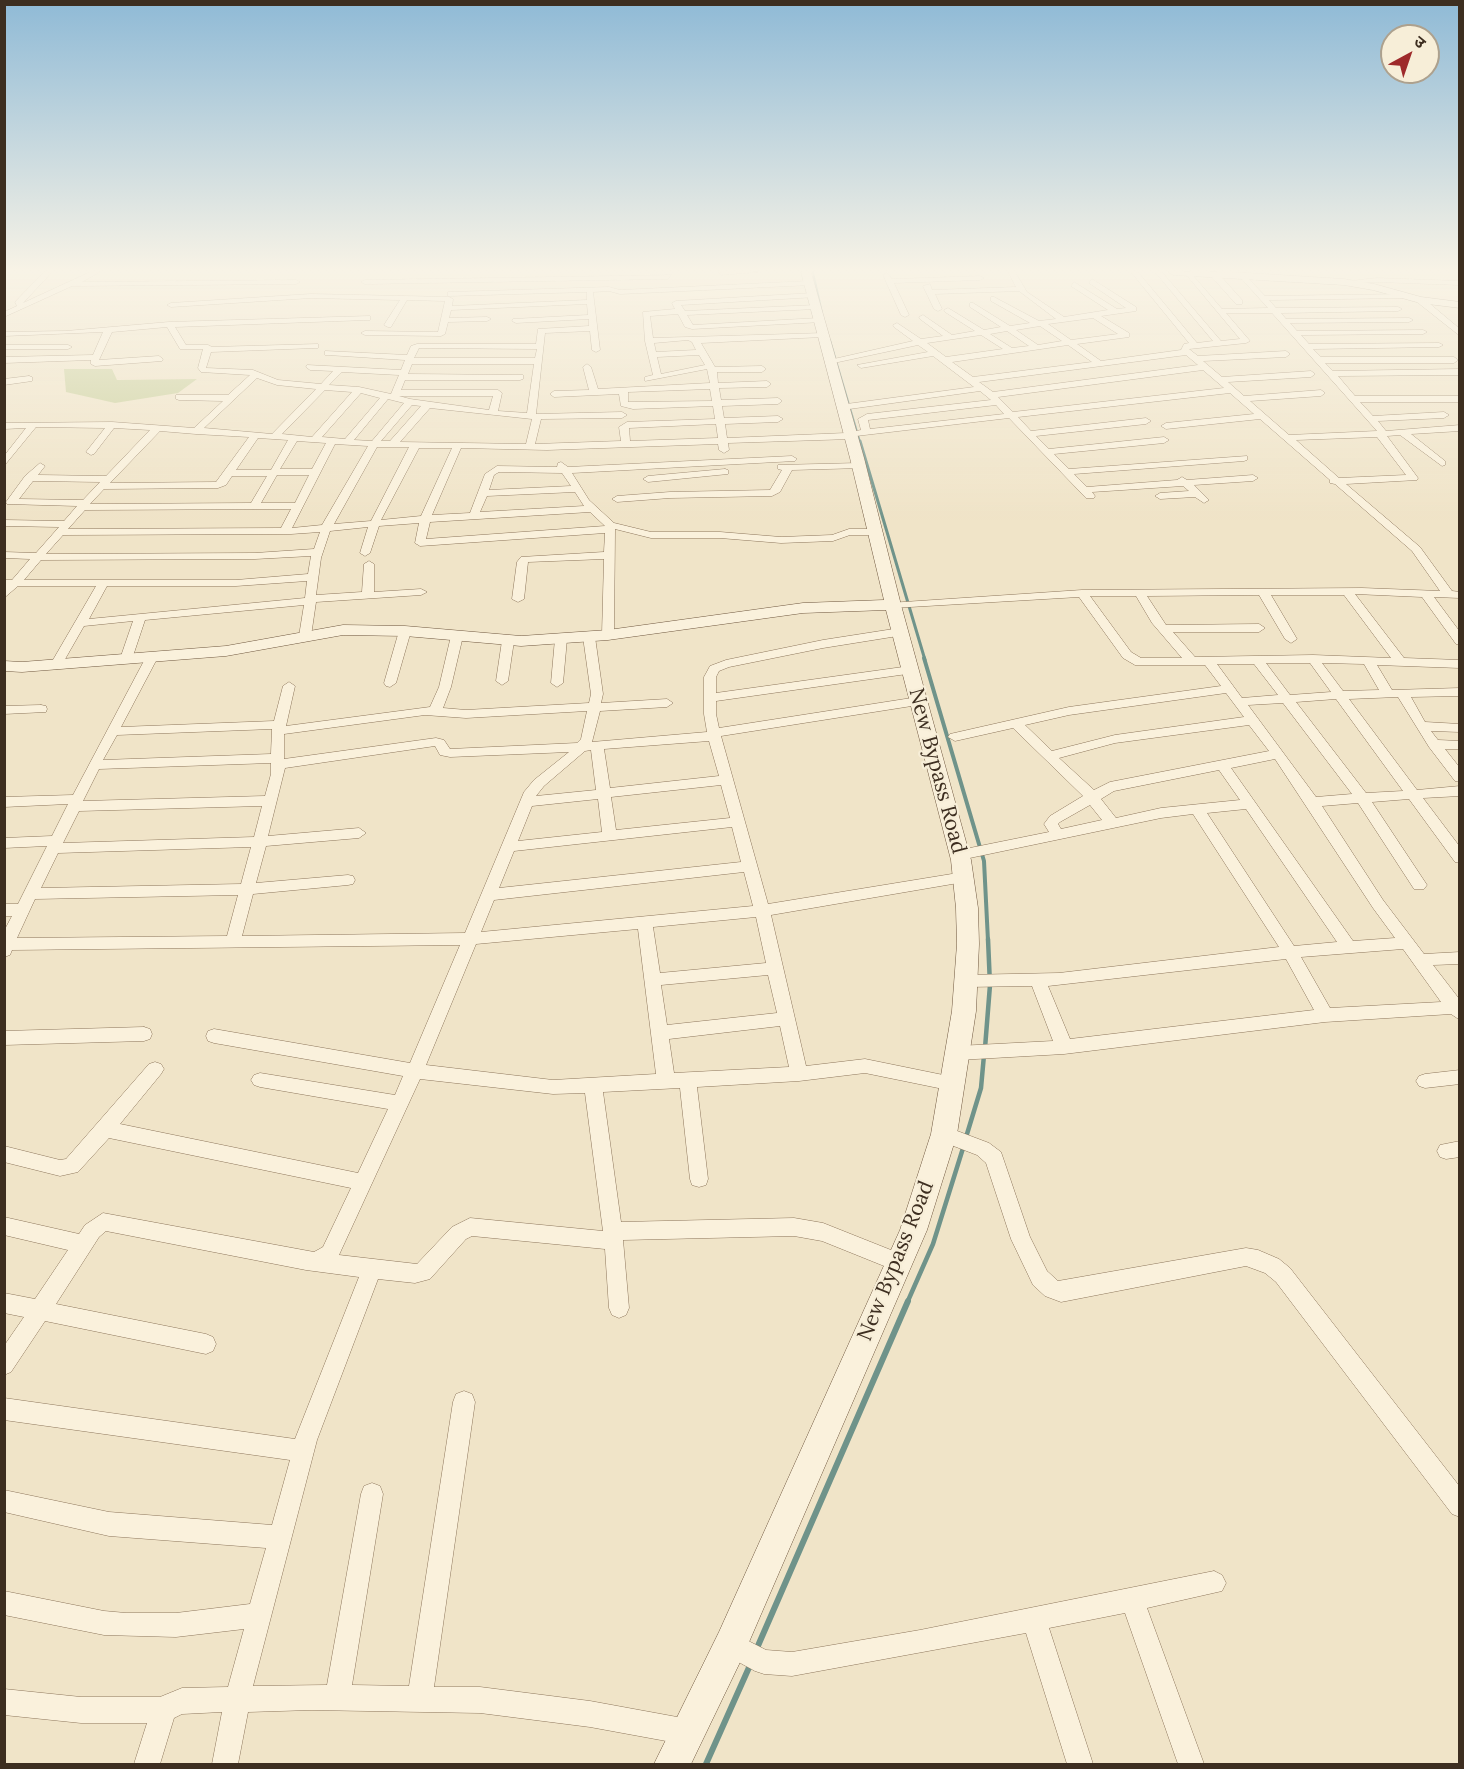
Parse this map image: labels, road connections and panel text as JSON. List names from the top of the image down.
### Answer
{
  "streets": {
    "main road": ["New Bypass Road"]
  },
  "north": "top right"
}
